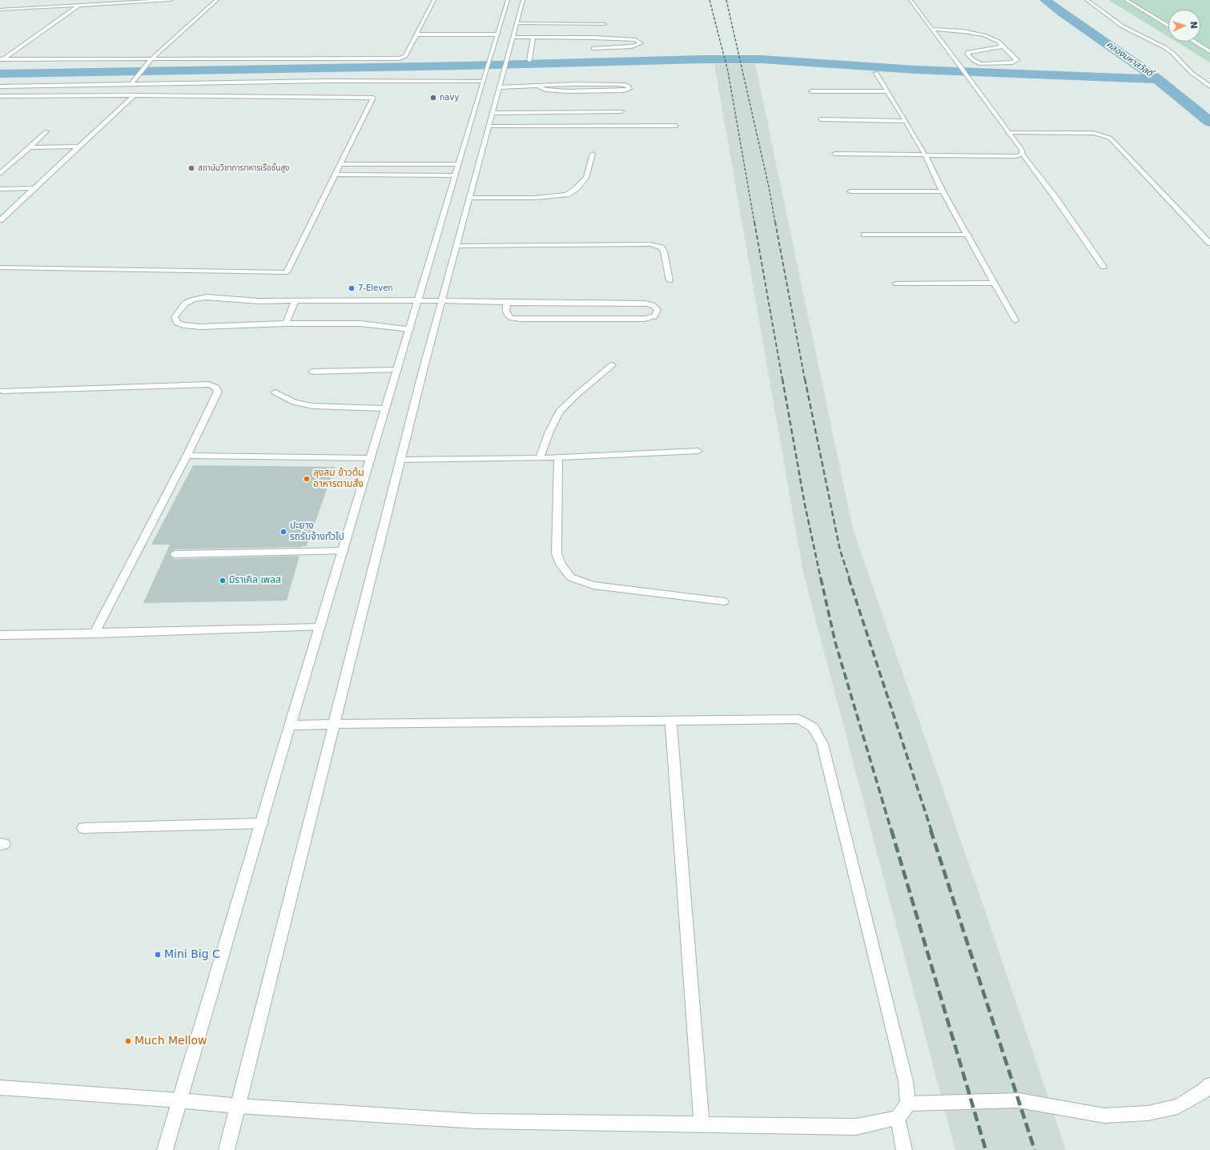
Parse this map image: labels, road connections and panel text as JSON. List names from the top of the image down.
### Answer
{
  "water": ["คลองมหาสวัสดิ์"],
  "places": [
    "navy",
    "สถาบันวิชาการทหารเรือชั้นสูง",
    "7-Eleven",
    "ลุงสม ข้าวต้ม อาหารตามสั่ง",
    "ปะยาง รถรับจ้างทั่วไป",
    "มิราเคิล เพลส",
    "Mini Big C",
    "Much Mellow"
  ],
  "north": "right"
}
